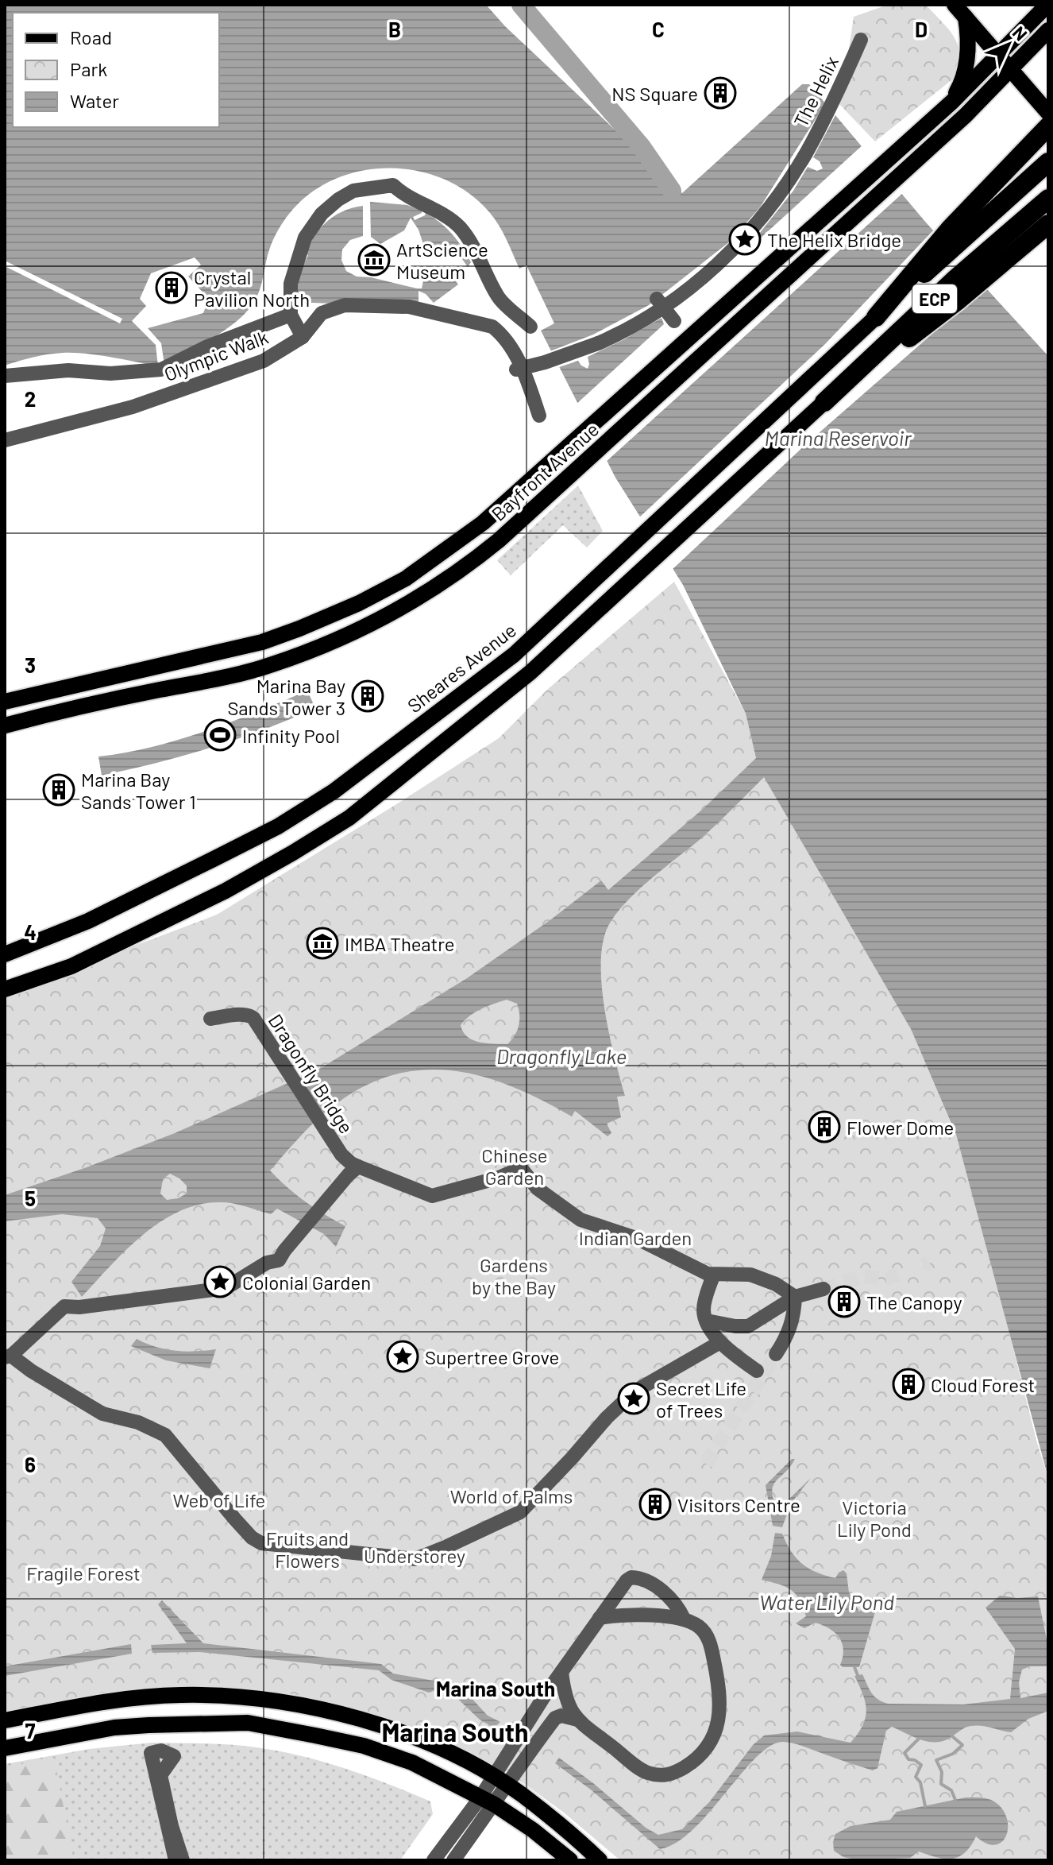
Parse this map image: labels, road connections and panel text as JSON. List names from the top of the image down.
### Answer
{
  "streets": {
    "highway": ["ECP"],
    "main road": ["Bayfront Avenue", "Sheares Avenue"],
    "street": ["The Helix", "Olympic Walk", "Dragonfly Bridge"]
  },
  "crossings": [
    ["ECP", "Sheares Avenue"]
  ],
  "districts": ["Marina South", "Marina South"],
  "water": ["Marina Reservoir", "Dragonfly Lake", "Water Lily Pond"],
  "parks": [
    "Chinese Garden",
    "Indian Garden",
    "Gardens by the Bay",
    "World of Palms",
    "Web of Life",
    "Victoria Lily Pond",
    "Fruits and Flowers",
    "Understorey",
    "Fragile Forest"
  ],
  "places": {
    "building": [
      "NS Square",
      "Crystal Pavilion North",
      "Marina Bay Sands Tower 3",
      "Marina Bay Sands Tower 1",
      "Flower Dome",
      "The Canopy",
      "Cloud Forest",
      "Visitors Centre"
    ],
    "place": [
      "The Helix Bridge",
      "Colonial Garden",
      "Supertree Grove",
      "Secret Life of Trees"
    ],
    "museum": ["ArtScience Museum", "IMBA Theatre"],
    "sports": ["Infinity Pool"]
  },
  "legend": ["Road", "Park", "Water"],
  "north": "top right",
  "grid": {
    "columns": ["B", "C", "D"],
    "rows": [
      "2",
      "3",
      "4",
      "5",
      "6",
      "7"
    ]
  }
}
